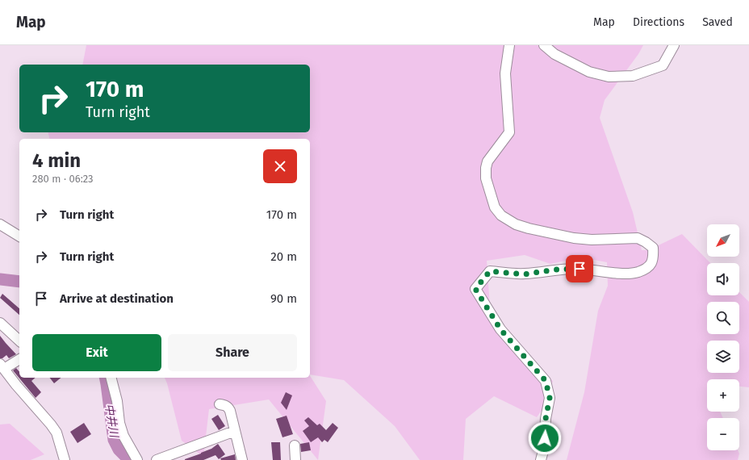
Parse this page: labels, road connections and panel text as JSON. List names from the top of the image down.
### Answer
{
  "water": ["中井川"],
  "north": "bottom left",
  "page": {
    "header": "Map",
    "nav": ["Map", "Directions", "Saved"],
    "turn": ["170 m", "Turn right"],
    "heading": ["4 min", "280 m · 06:23"],
    "list": [
      {
        "name": "Turn right",
        "value": "170 m"
      },
      {
        "name": "Turn right",
        "value": "20 m"
      },
      {
        "name": "Arrive at destination",
        "value": "90 m"
      }
    ],
    "map_buttons": ["+", "−"],
    "buttons": ["Exit", "Share"]
  }
}
